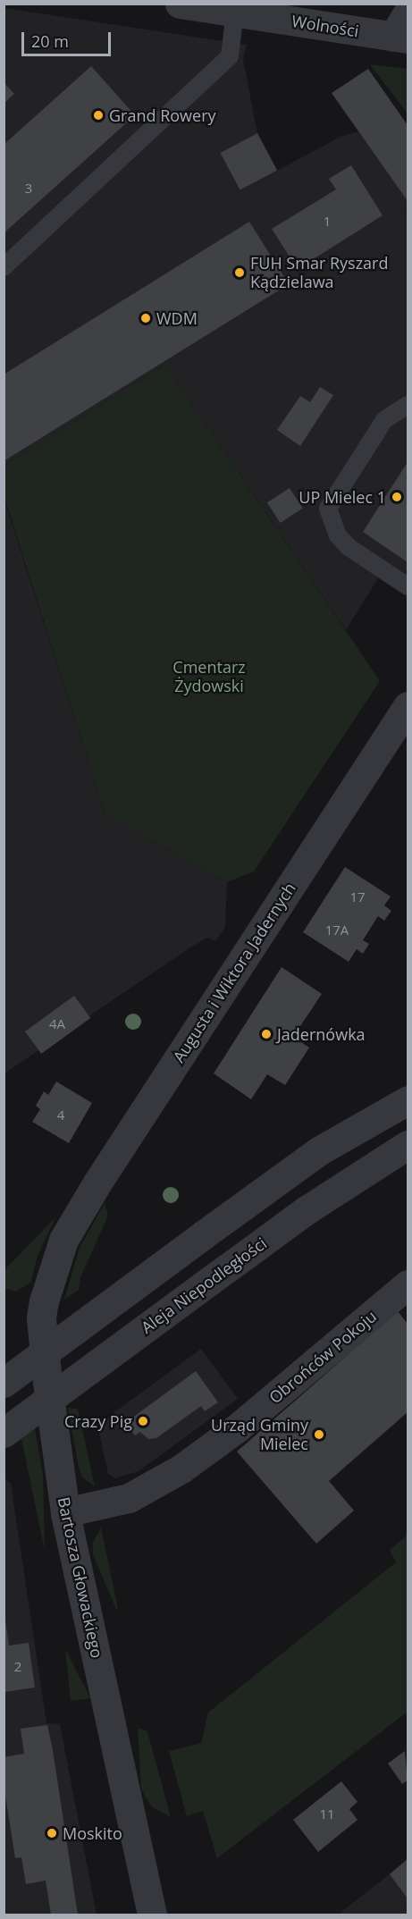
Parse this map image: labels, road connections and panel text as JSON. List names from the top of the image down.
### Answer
{
  "streets": {
    "street": [
      "Wolności",
      "Augusta i Wiktora Jadernych",
      "Aleja Niepodległości",
      "Obrońców Pokoju",
      "Bartosza Głowackiego"
    ]
  },
  "crossings": [
    ["Augusta i Wiktora Jadernych", "Bartosza Głowackiego"],
    ["Obrońców Pokoju", "Bartosza Głowackiego"]
  ],
  "parks": ["Cmentarz Żydowski"],
  "places": [
    "Grand Rowery",
    "FUH Smar Ryszard Kądzielawa",
    "WDM",
    "UP Mielec 1",
    "Jadernówka",
    "Crazy Pig",
    "Urząd Gminy Mielec",
    "Moskito"
  ],
  "house_numbers": [
    "3",
    "1",
    "17",
    "17A",
    "4A",
    "4",
    "2",
    "11"
  ],
  "scale_bar": "20 m"
}
